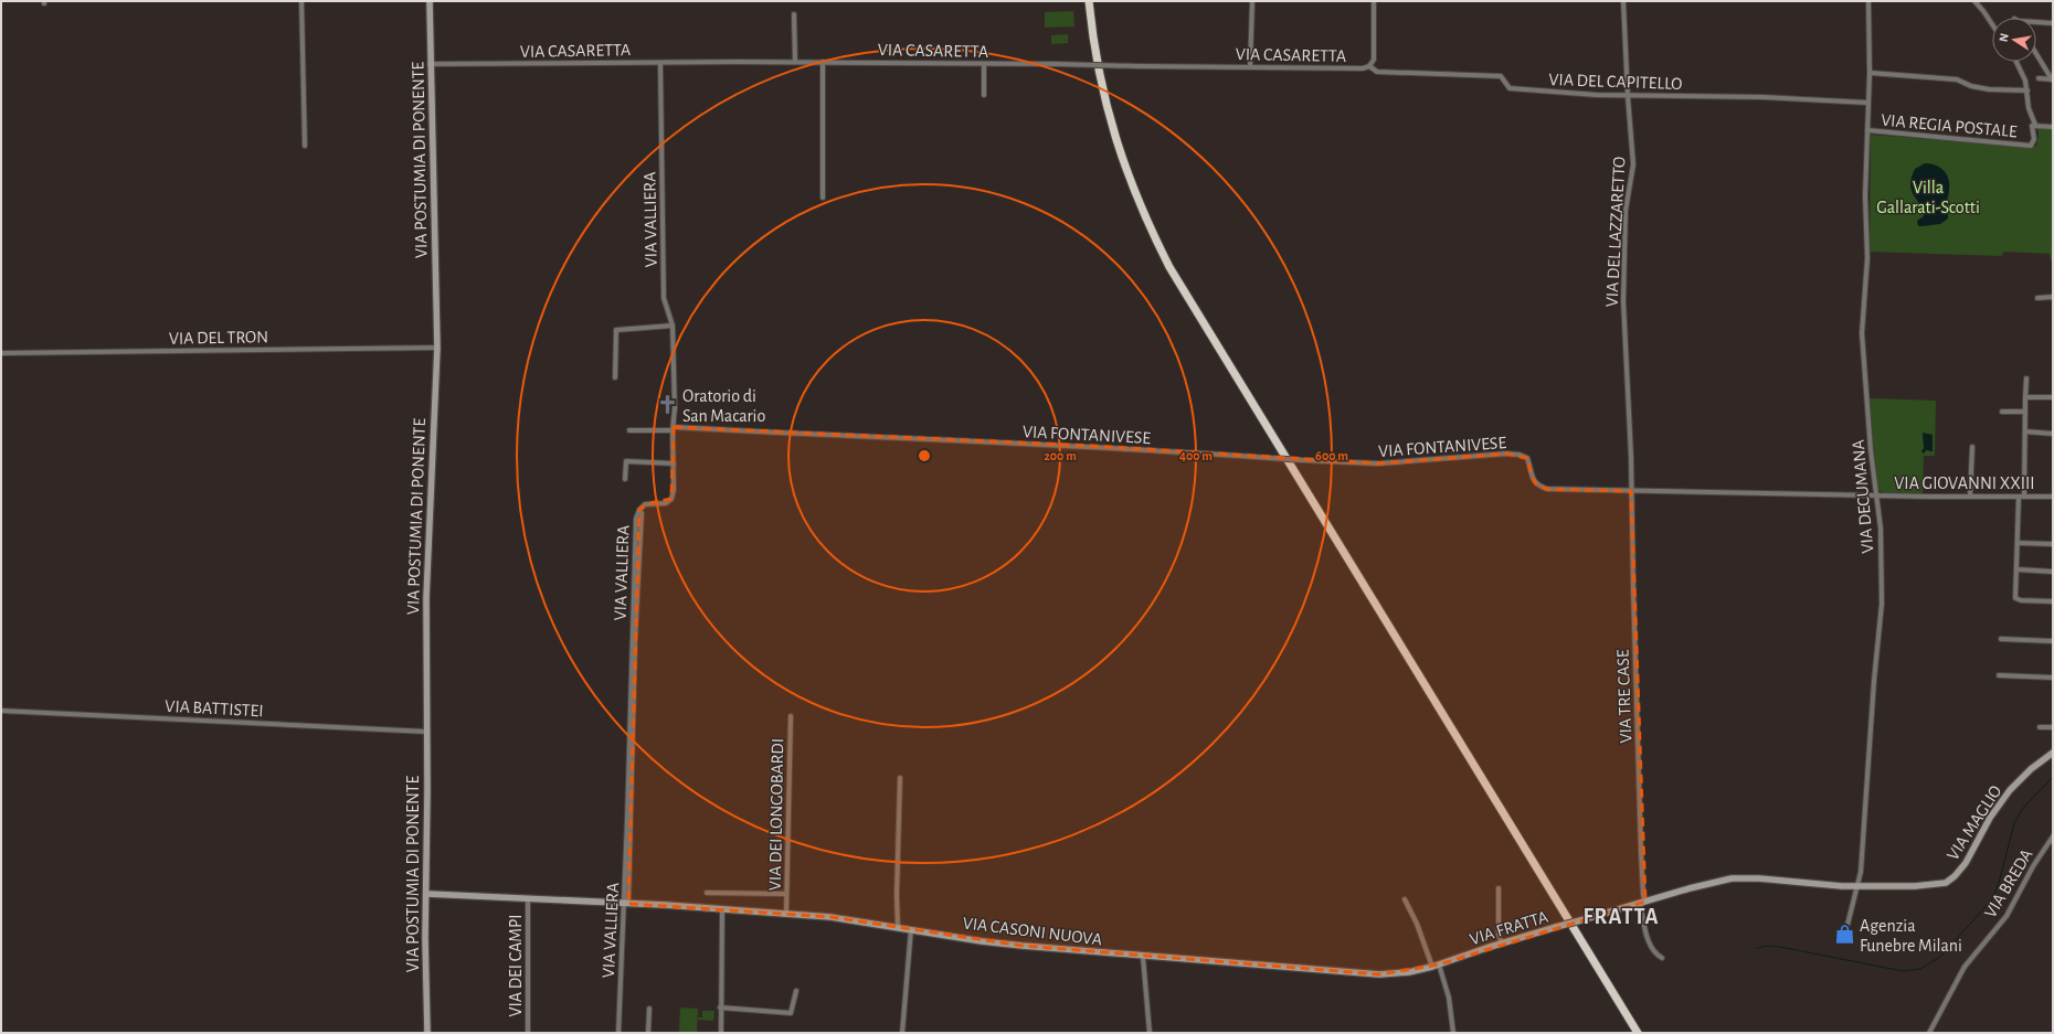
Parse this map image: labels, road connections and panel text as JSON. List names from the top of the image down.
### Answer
{
  "streets": {
    "main road": [
      "VIA POSTUMIA DI PONENTE",
      "VIA MAGLIO",
      "VIA FRATTA",
      "VIA CASONI NUOVA"
    ],
    "street": [
      "VIA CASARETTA",
      "VIA DEL CAPITELLO",
      "VIA REGIA POSTALE",
      "VIA VALLIERA",
      "VIA DEL LAZZARETTO",
      "VIA DEL TRON",
      "VIA FONTANIVESE",
      "VIA GIOVANNI XXIII",
      "VIA DECUMANA",
      "VIA TRE CASE",
      "VIA BATTISTEI",
      "VIA DEI LONGOBARDI",
      "VIA BREDA",
      "VIA DEI CAMPI"
    ]
  },
  "crossings": [
    ["VIA CASARETTA", "VIA DEL CAPITELLO"],
    ["VIA CASARETTA", "VIA POSTUMIA DI PONENTE"],
    ["VIA CASARETTA", "VIA VALLIERA"],
    ["VIA DEL CAPITELLO", "VIA DEL LAZZARETTO"],
    ["VIA DEL CAPITELLO", "VIA DECUMANA"],
    ["VIA REGIA POSTALE", "VIA DECUMANA"],
    ["VIA POSTUMIA DI PONENTE", "VIA DEL TRON"],
    ["VIA POSTUMIA DI PONENTE", "VIA BATTISTEI"],
    ["VIA POSTUMIA DI PONENTE", "VIA CASONI NUOVA"],
    ["VIA VALLIERA", "VIA FONTANIVESE"],
    ["VIA VALLIERA", "VIA CASONI NUOVA"],
    ["VIA DEL LAZZARETTO", "VIA FONTANIVESE"],
    ["VIA DEL LAZZARETTO", "VIA TRE CASE"],
    ["VIA FONTANIVESE", "VIA GIOVANNI XXIII"],
    ["VIA FONTANIVESE", "VIA DECUMANA"],
    ["VIA FONTANIVESE", "VIA TRE CASE"],
    ["VIA GIOVANNI XXIII", "VIA DECUMANA"],
    ["VIA DECUMANA", "VIA MAGLIO"],
    ["VIA DECUMANA", "VIA FRATTA"],
    ["VIA TRE CASE", "VIA FRATTA"],
    ["VIA DEI LONGOBARDI", "VIA CASONI NUOVA"],
    ["VIA MAGLIO", "VIA FRATTA"],
    ["VIA FRATTA", "VIA CASONI NUOVA"],
    ["VIA CASONI NUOVA", "VIA DEI CAMPI"]
  ],
  "districts": ["FRATTA"],
  "parks": ["Villa Gallarati-Scotti"],
  "places": {
    "church": ["Oratorio di San Macario"],
    "shop": ["Agenzia Funebre Milani"]
  },
  "north": "left",
  "rings": ["200 m", "400 m", "600 m"]
}
